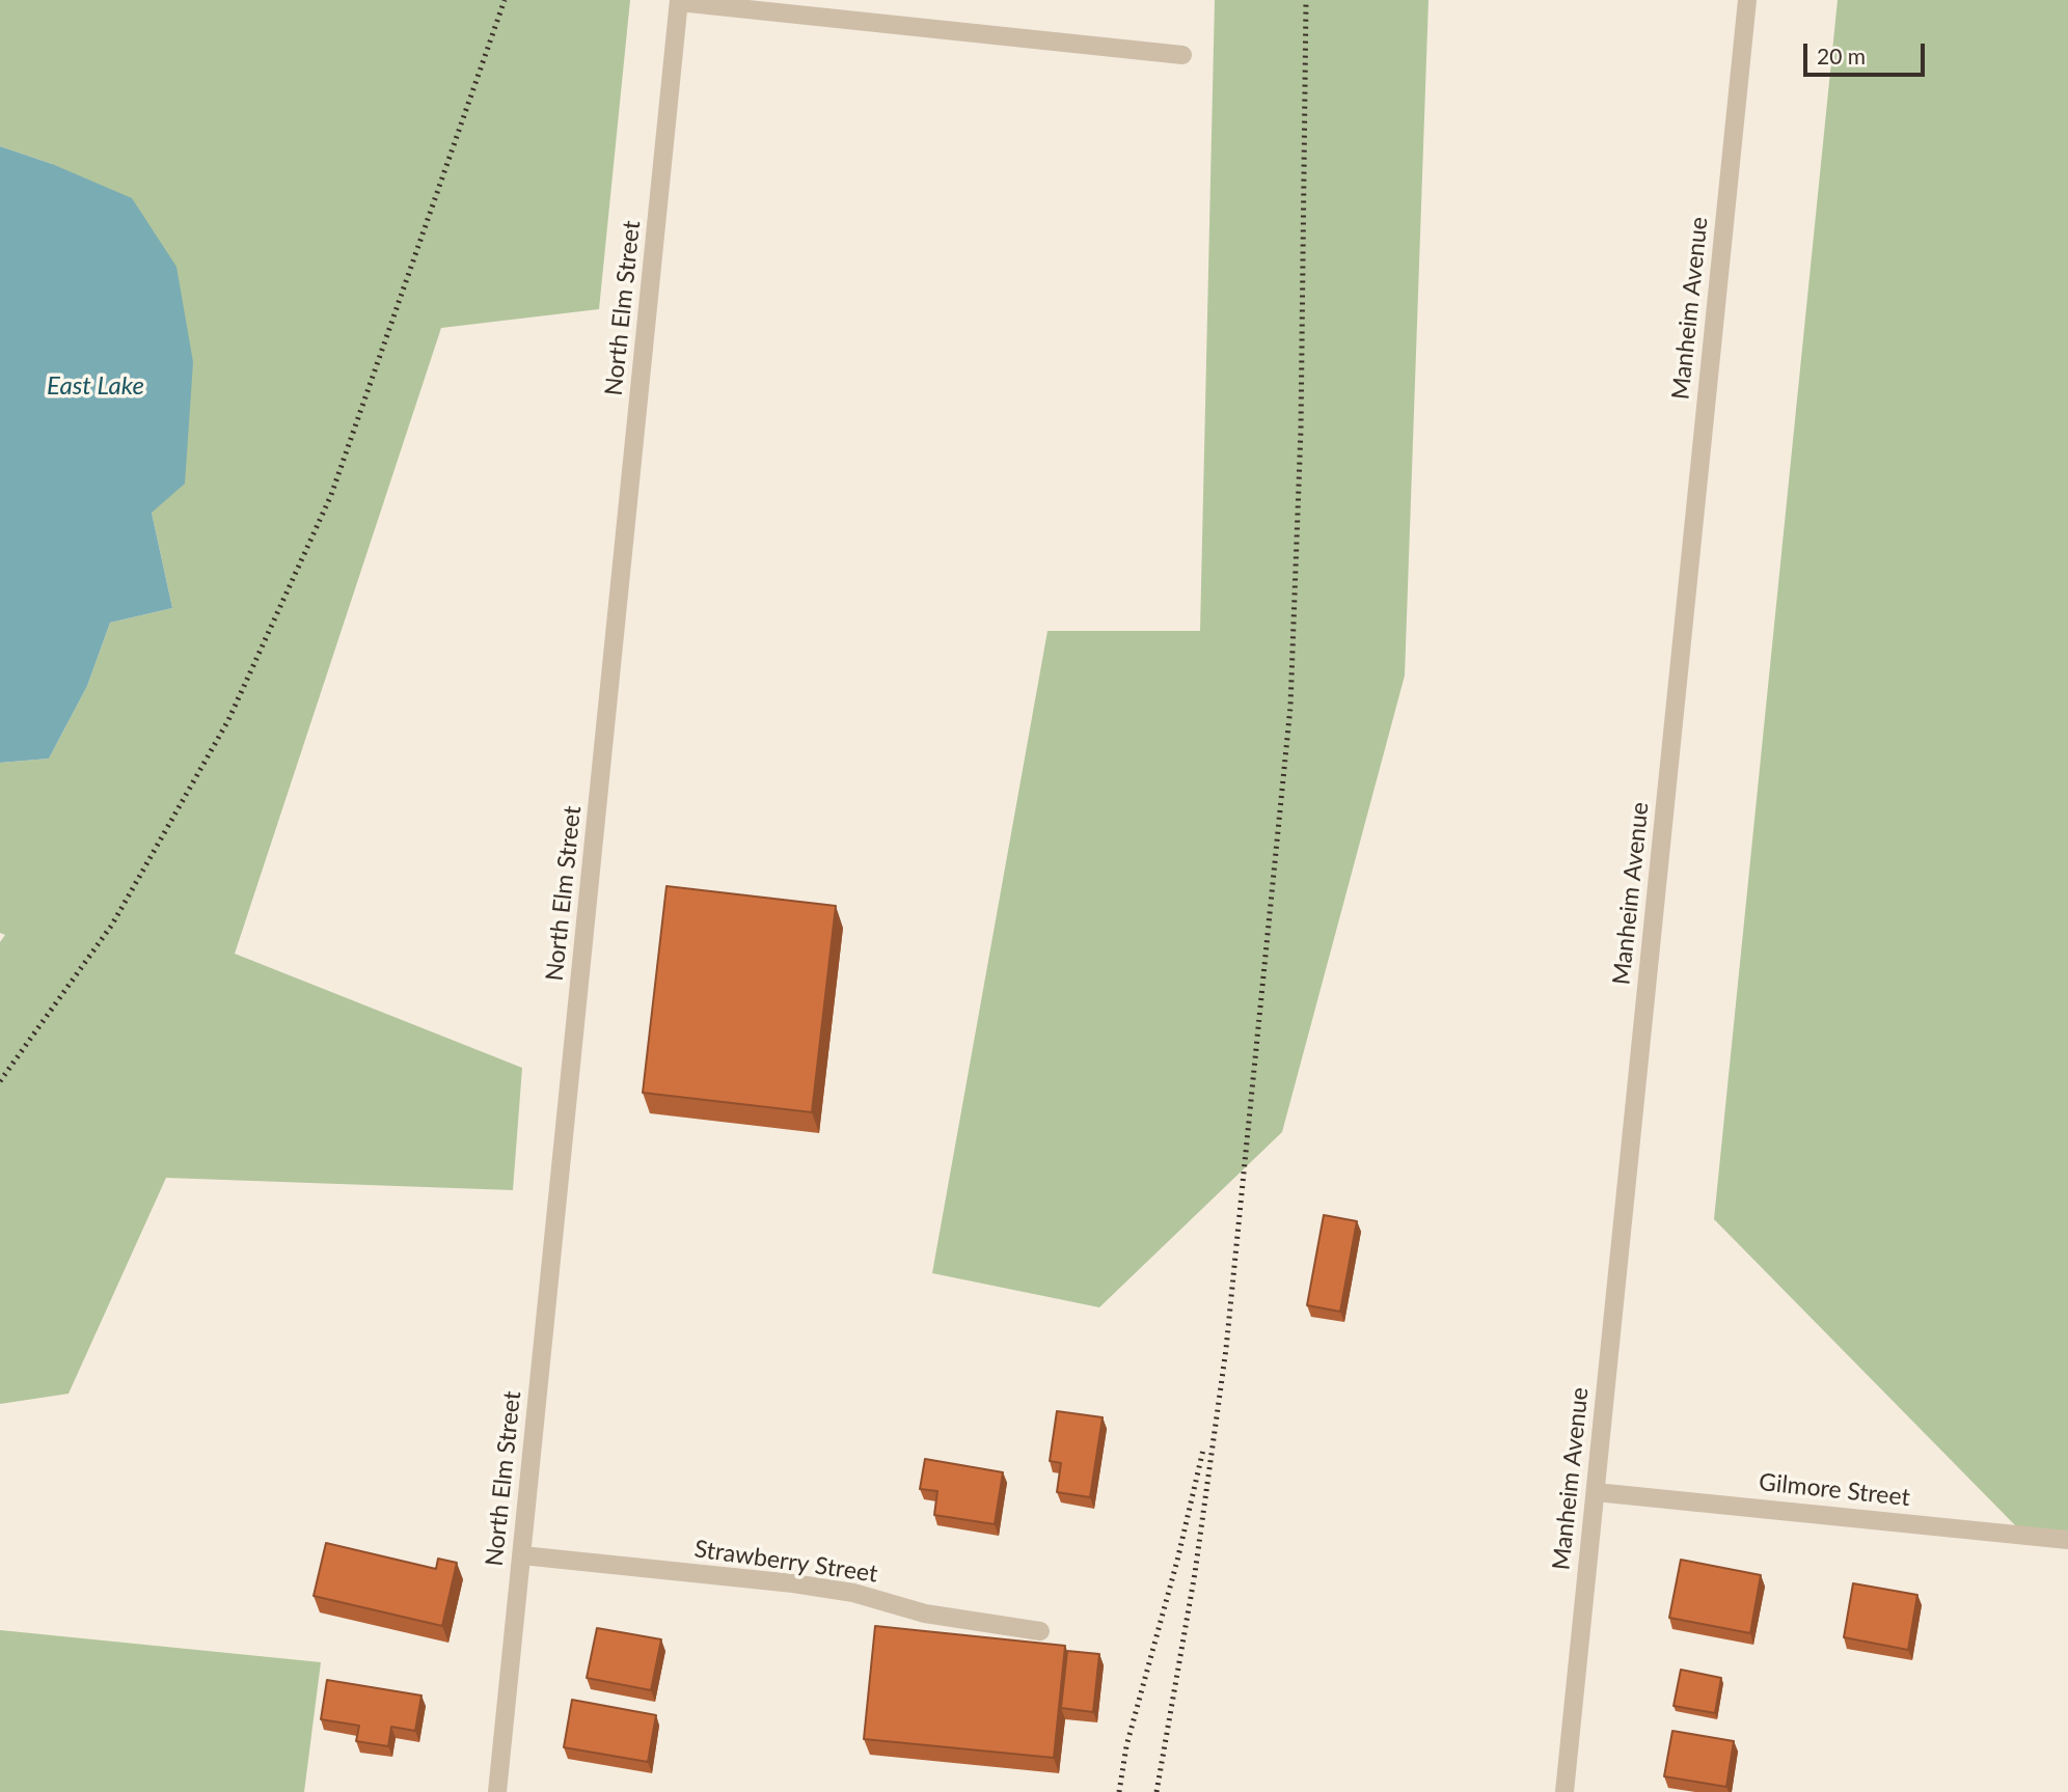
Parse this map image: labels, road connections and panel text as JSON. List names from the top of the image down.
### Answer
{
  "streets": {
    "street": [
      "North Elm Street",
      "Manheim Avenue",
      "Gilmore Street",
      "Strawberry Street"
    ]
  },
  "crossings": [
    ["North Elm Street", "Strawberry Street"],
    ["Manheim Avenue", "Gilmore Street"]
  ],
  "water": ["East Lake"],
  "scale_bar": "20 m"
}
